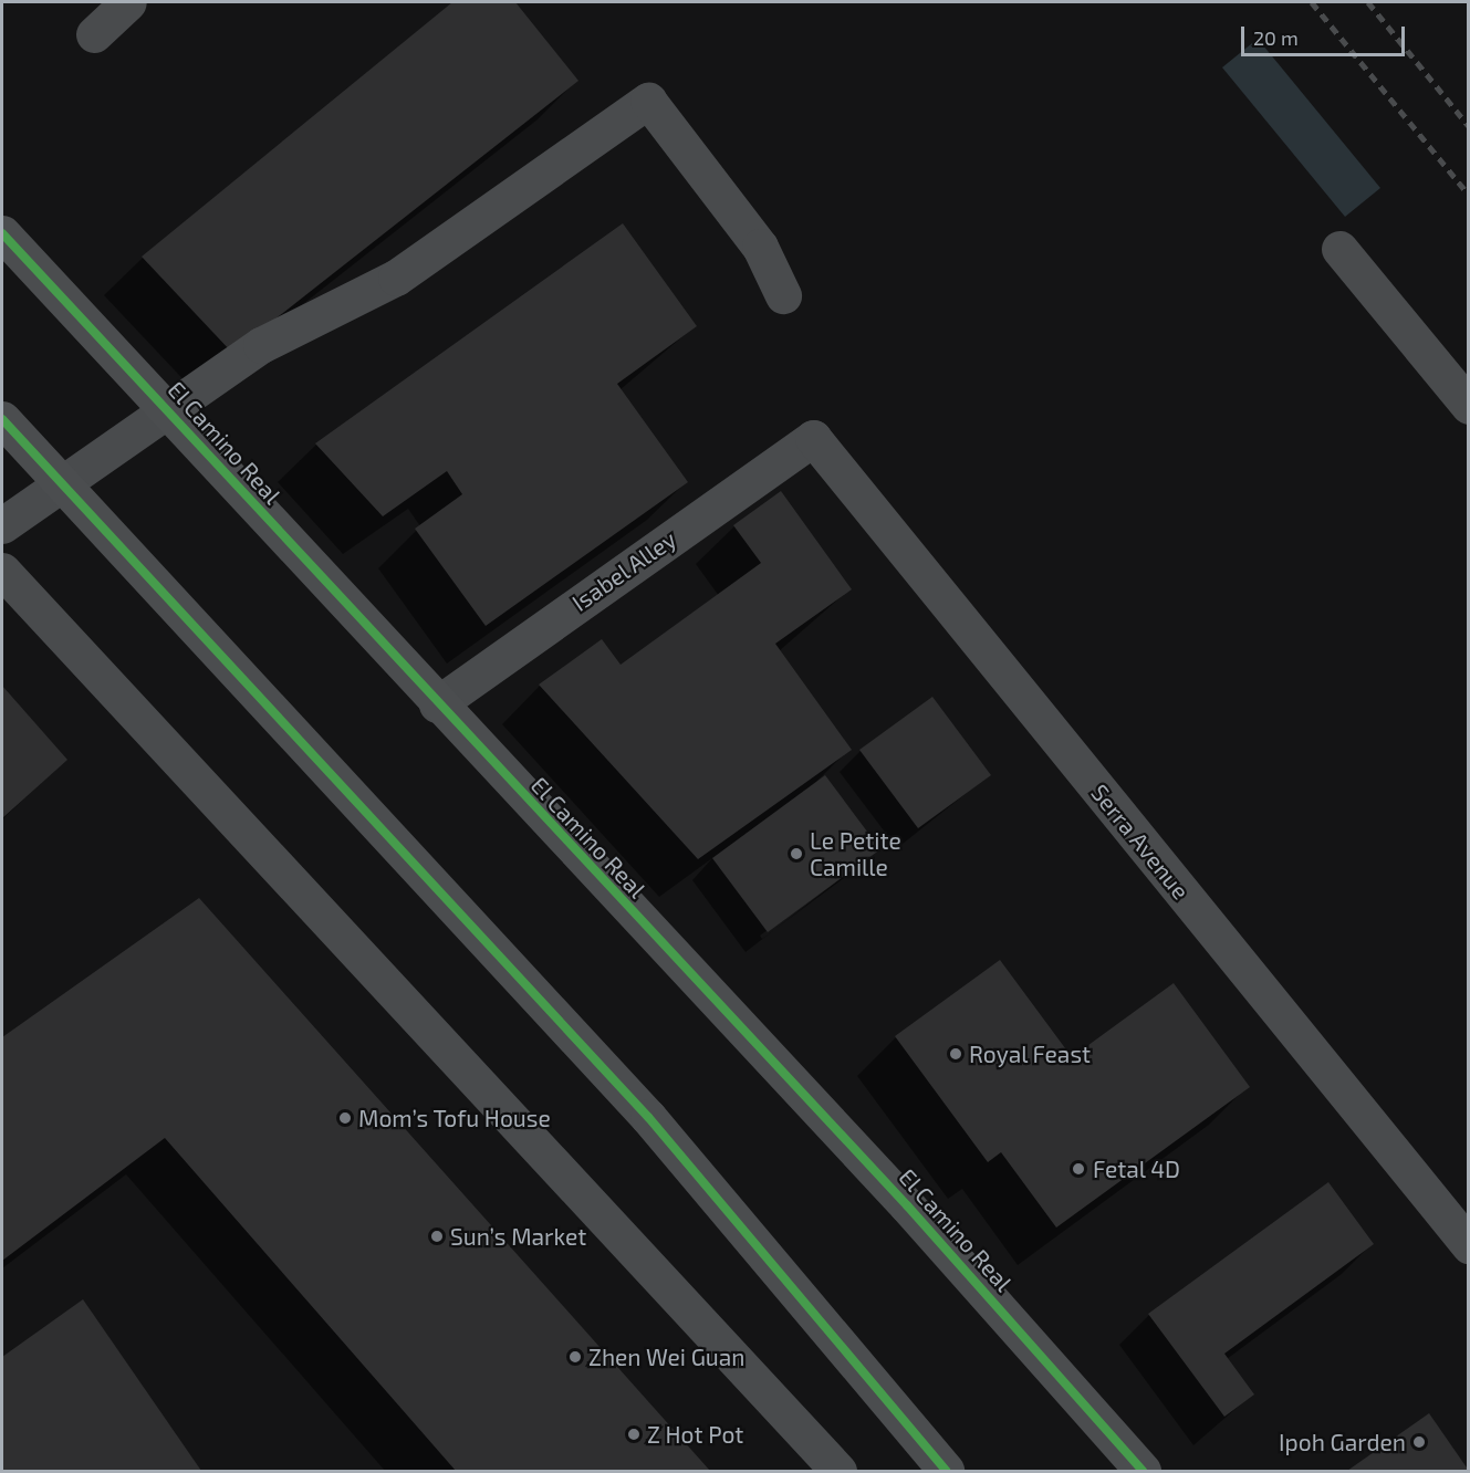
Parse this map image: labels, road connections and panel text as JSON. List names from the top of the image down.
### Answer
{
  "streets": {
    "main road": ["El Camino Real"],
    "street": ["Isabel Alley", "Serra Avenue"]
  },
  "crossings": [
    ["El Camino Real", "Isabel Alley"],
    ["Isabel Alley", "Serra Avenue"]
  ],
  "places": [
    "Le Petite Camille",
    "Royal Feast",
    "Mom’s Tofu House",
    "Fetal 4D",
    "Sun’s Market",
    "Zhen Wei Guan",
    "Z Hot Pot",
    "Ipoh Garden"
  ],
  "scale_bar": "20 m"
}
